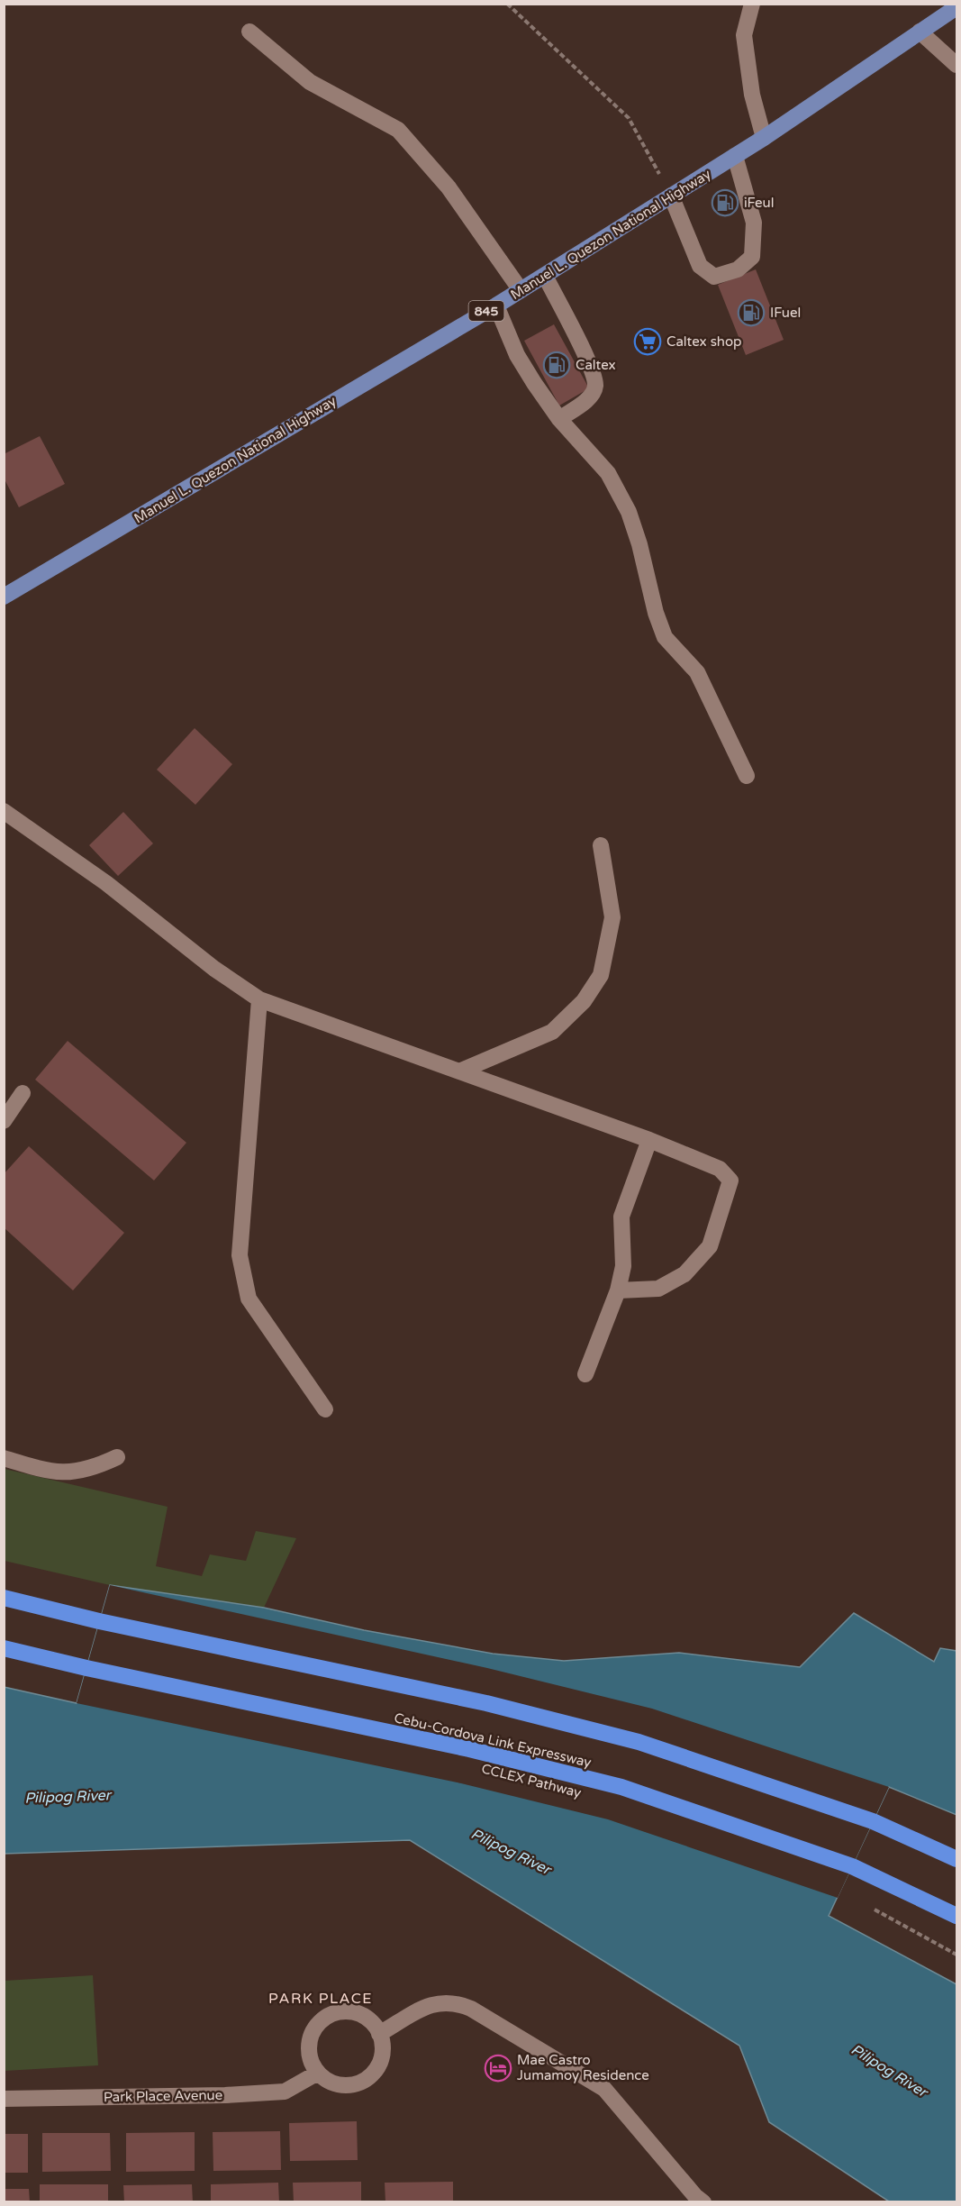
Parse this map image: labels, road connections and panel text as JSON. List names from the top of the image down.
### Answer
{
  "streets": {
    "highway": ["Cebu-Cordova Link Expressway"],
    "main road": ["Manuel L. Quezon National Highway", "845"],
    "street": ["Park Place Avenue"]
  },
  "districts": ["PARK PLACE"],
  "water": ["Pilipog River"],
  "places": {
    "fuel station": ["iFeul", "IFuel", "Caltex"],
    "supermarket": ["Caltex shop"],
    "hotel": ["Mae Castro Jumamoy Residence"]
  }
}
